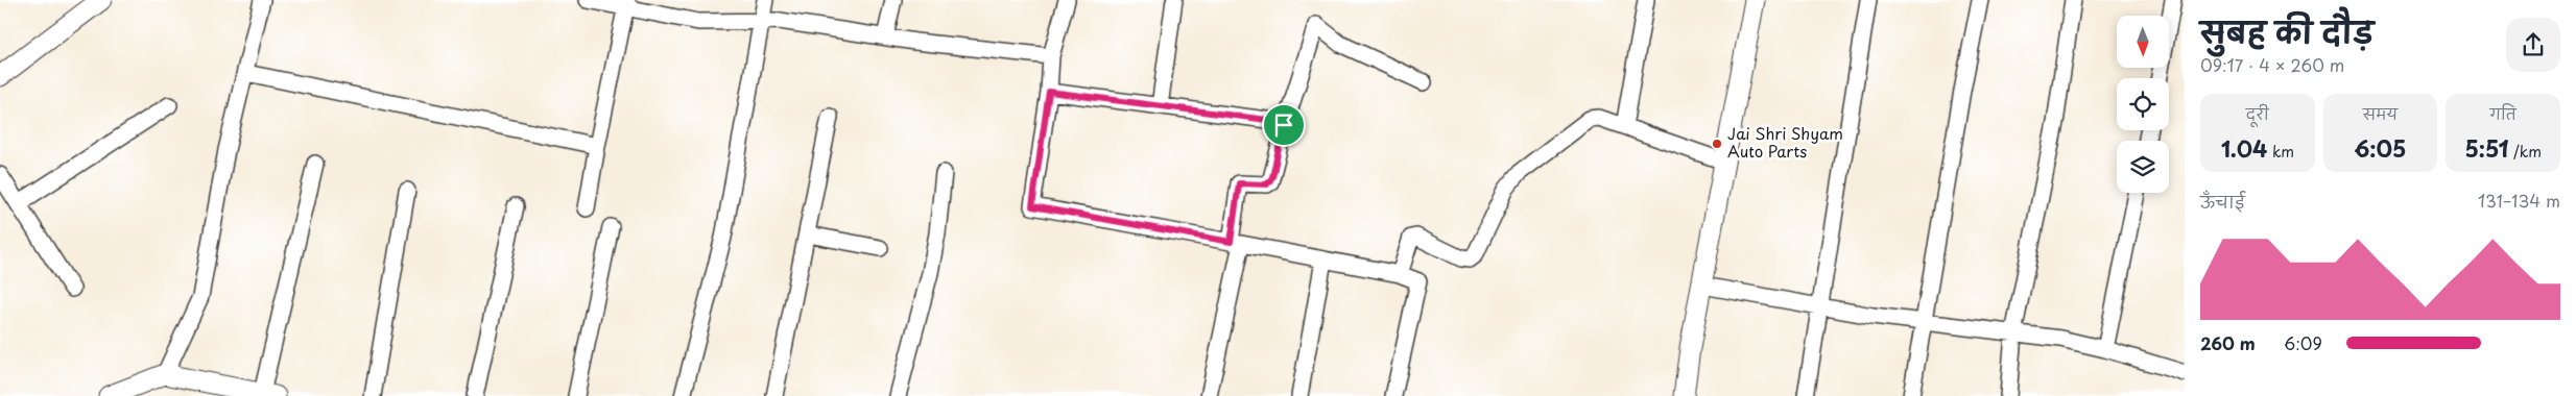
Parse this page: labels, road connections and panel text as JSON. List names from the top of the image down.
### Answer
{
  "places": ["Jai Shri Shyam Auto Parts"],
  "north": "bottom",
  "page": {
    "heading": ["सुबह की दौड़", "09:17 · 4 × 260 m"],
    "stats": [
      ["दूरी", "1.04 km"],
      ["समय", "6:05"],
      ["गति", "5:51 /km"]
    ],
    "chart": ["ऊँचाई", "131–134 m"],
    "list": [
      {
        "name": "260 m",
        "note": "6:09"
      }
    ]
  }
}
